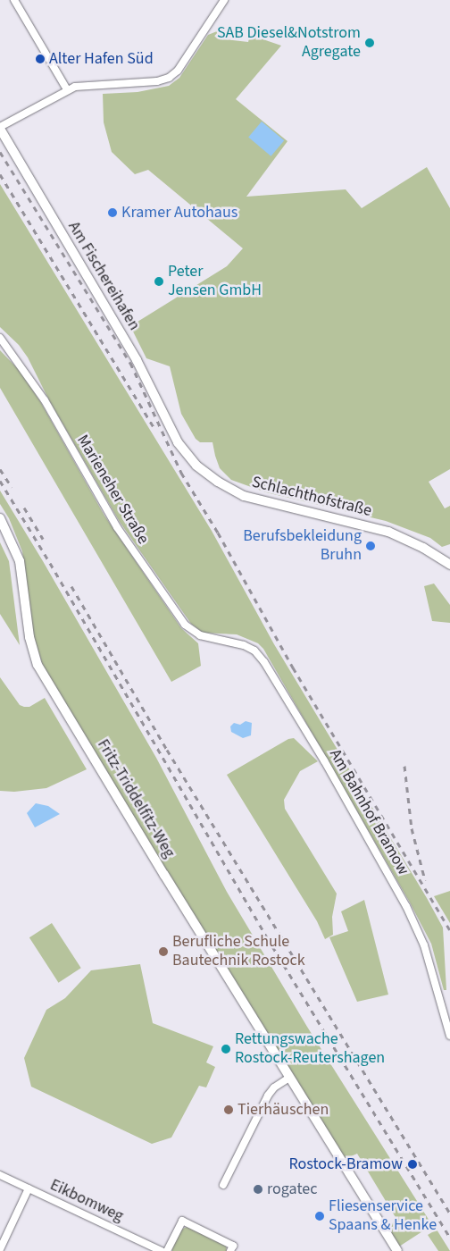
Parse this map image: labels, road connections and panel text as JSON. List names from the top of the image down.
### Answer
{
  "streets": {
    "street": [
      "Am Fischereihafen",
      "Marieneher Straße",
      "Schlachthofstraße",
      "Fritz-Triddelfitz-Weg",
      "Am Bahnhof Bramow",
      "Eikbomweg"
    ]
  },
  "crossings": [
    ["Am Fischereihafen", "Schlachthofstraße"],
    ["Marieneher Straße", "Am Bahnhof Bramow"]
  ],
  "places": [
    "SAB Diesel&Notstrom Agregate",
    "Alter Hafen Süd",
    "Kramer Autohaus",
    "Peter Jensen GmbH",
    "Berufsbekleidung Bruhn",
    "Berufliche Schule Bautechnik Rostock",
    "Rettungswache Rostock-Reutershagen",
    "Tierhäuschen",
    "Rostock-Bramow",
    "rogatec",
    "Fliesenservice Spaans & Henke"
  ]
}
